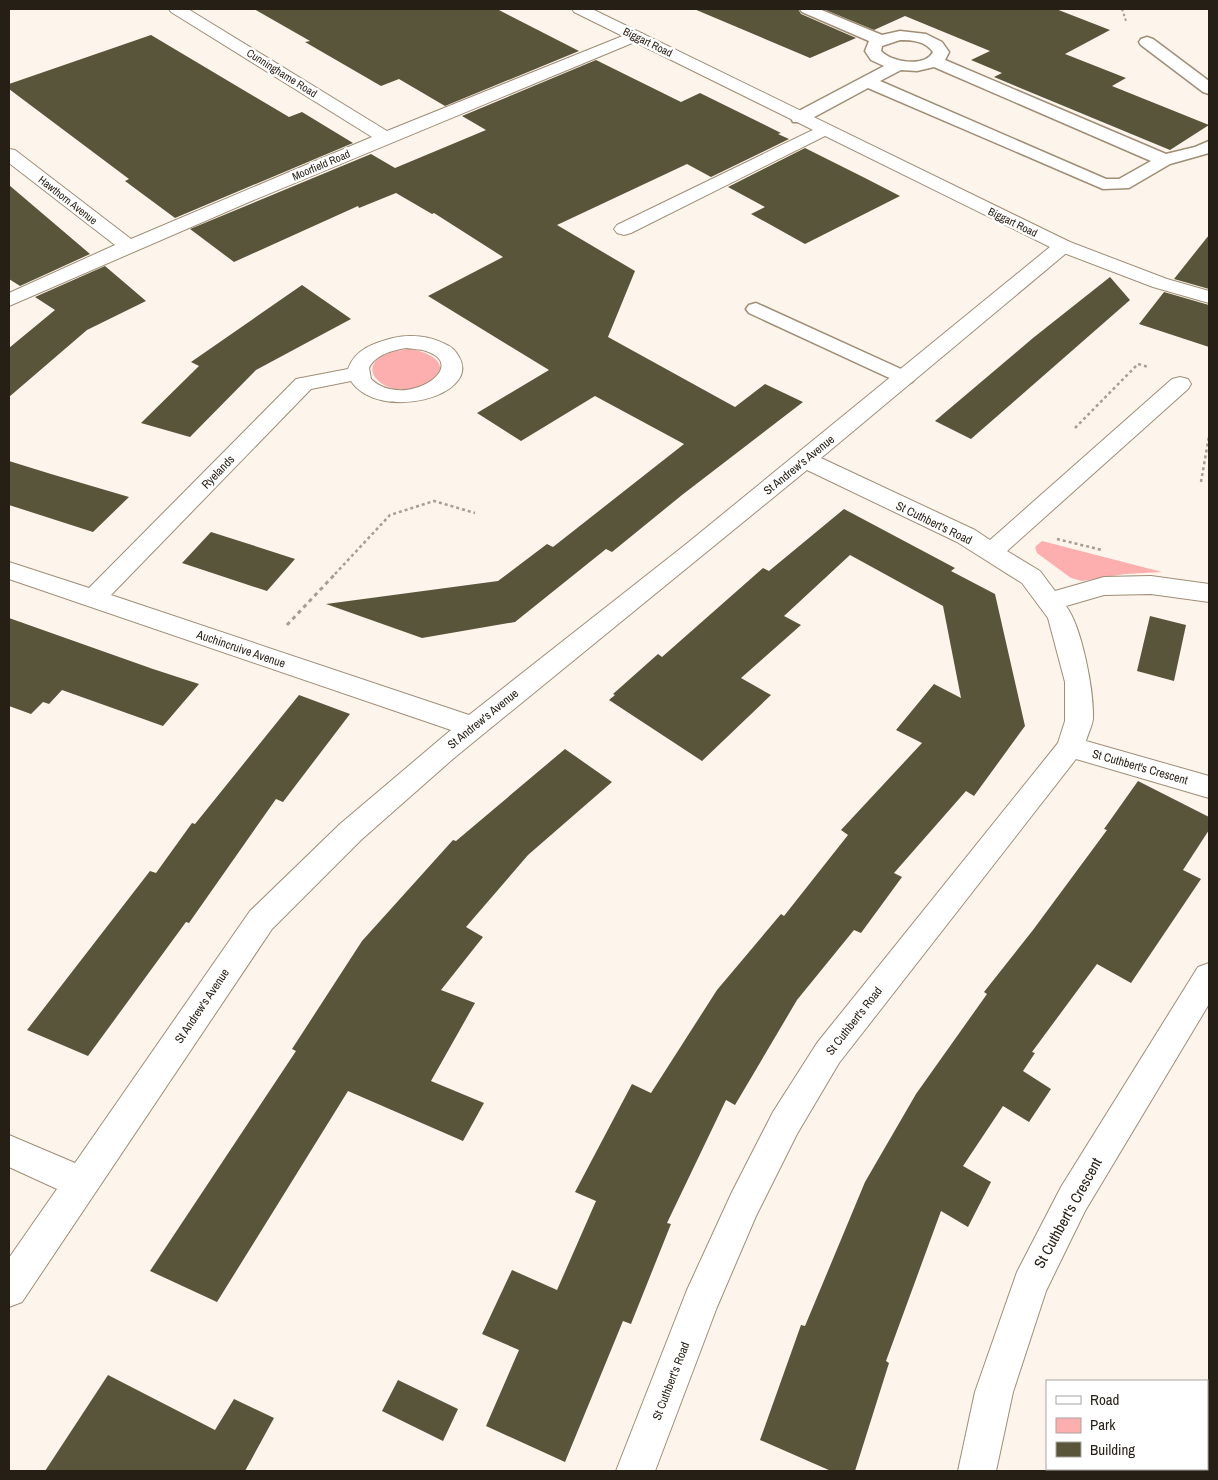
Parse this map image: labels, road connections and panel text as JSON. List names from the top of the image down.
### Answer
{
  "streets": {
    "street": [
      "Biggart Road",
      "Cunninghame Road",
      "Moorfield Road",
      "Hawthorn Avenue",
      "St Andrew's Avenue",
      "Ryelands",
      "St Cuthbert's Road",
      "Auchincruive Avenue",
      "St Cuthbert's Crescent"
    ]
  },
  "crossings": [
    ["Biggart Road", "Moorfield Road"],
    ["Biggart Road", "St Andrew's Avenue"],
    ["Cunninghame Road", "Moorfield Road"],
    ["Moorfield Road", "Hawthorn Avenue"],
    ["St Andrew's Avenue", "St Cuthbert's Road"],
    ["St Andrew's Avenue", "Auchincruive Avenue"],
    ["Ryelands", "Auchincruive Avenue"],
    ["St Cuthbert's Road", "St Cuthbert's Crescent"]
  ],
  "legend": ["Road", "Park", "Building"]
}
